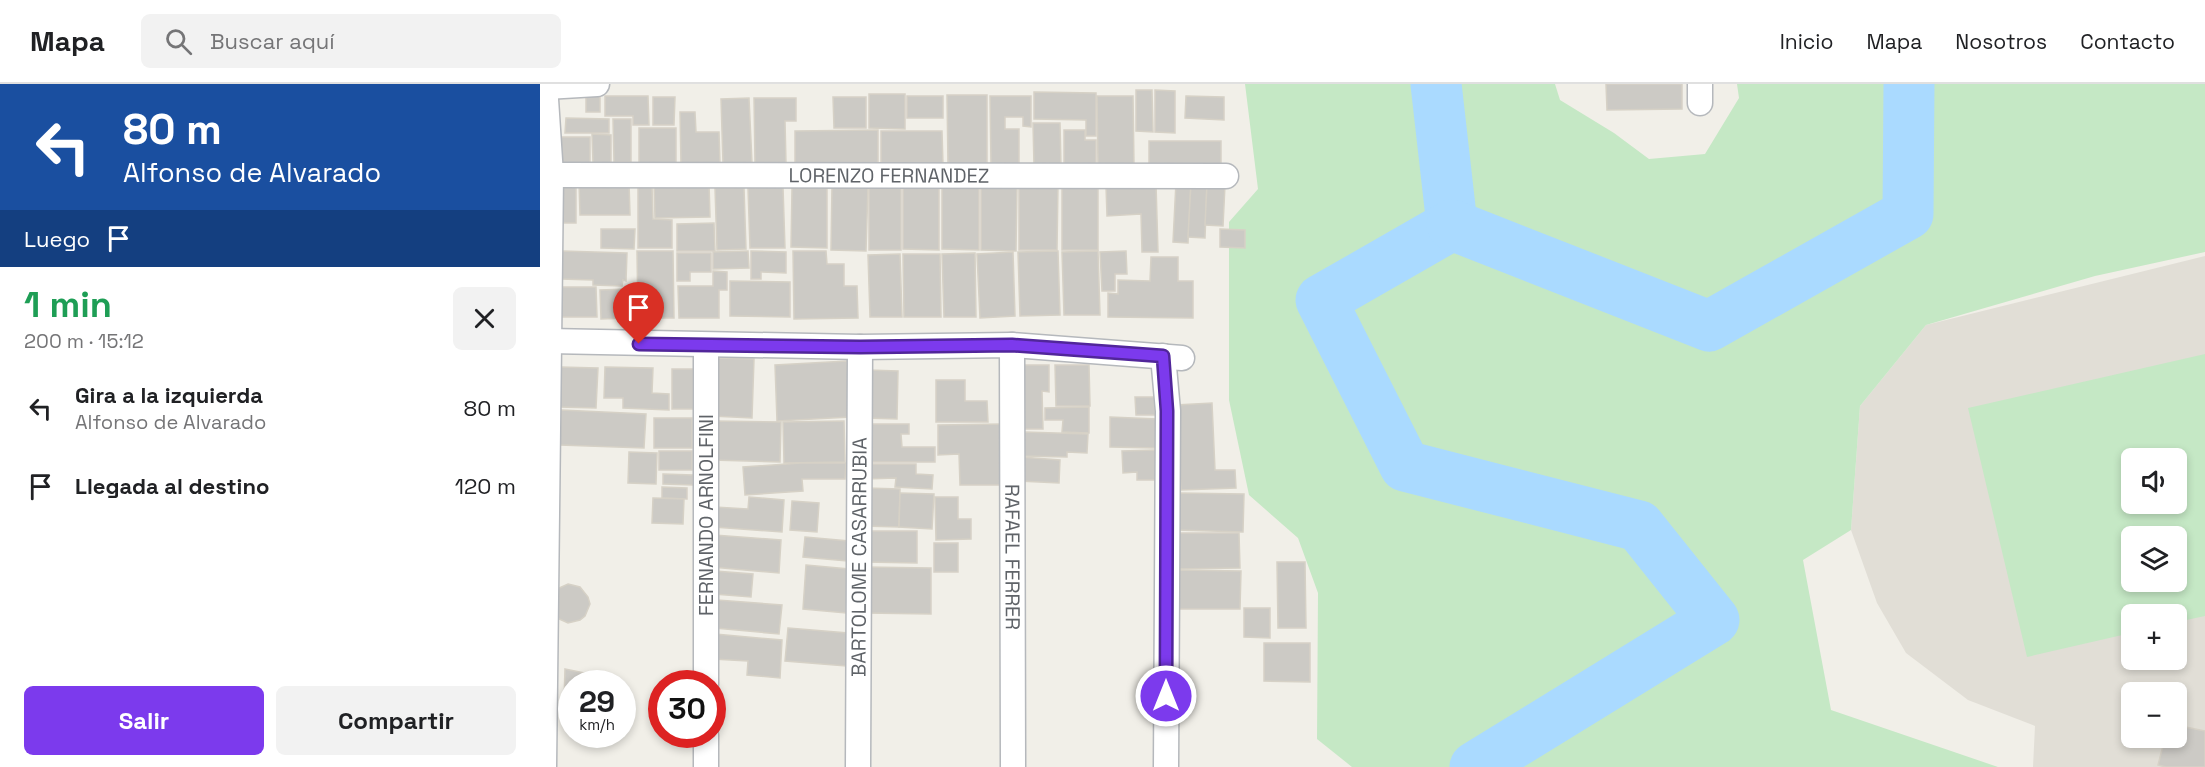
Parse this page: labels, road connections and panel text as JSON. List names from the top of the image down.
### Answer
{
  "streets": {
    "street": [
      "LORENZO FERNANDEZ",
      "FERNANDO ARNOLFINI",
      "RAFAEL FERRER",
      "BARTOLOME CASARRUBIA"
    ]
  },
  "page": {
    "header": "Mapa",
    "search": "Buscar aquí",
    "nav": [
      "Inicio",
      "Mapa",
      "Nosotros",
      "Contacto"
    ],
    "turn": ["80 m", "Alfonso de Alvarado"],
    "then": "Luego",
    "heading": ["1 min", "200 m · 15:12"],
    "list": [
      {
        "name": "Gira a la izquierda",
        "note": "Alfonso de Alvarado",
        "value": "80 m"
      },
      {
        "name": "Llegada al destino",
        "value": "120 m"
      }
    ],
    "map_buttons": ["+", "−"],
    "speed": "29 km/h",
    "limit": "30",
    "buttons": ["Salir", "Compartir"]
  }
}
